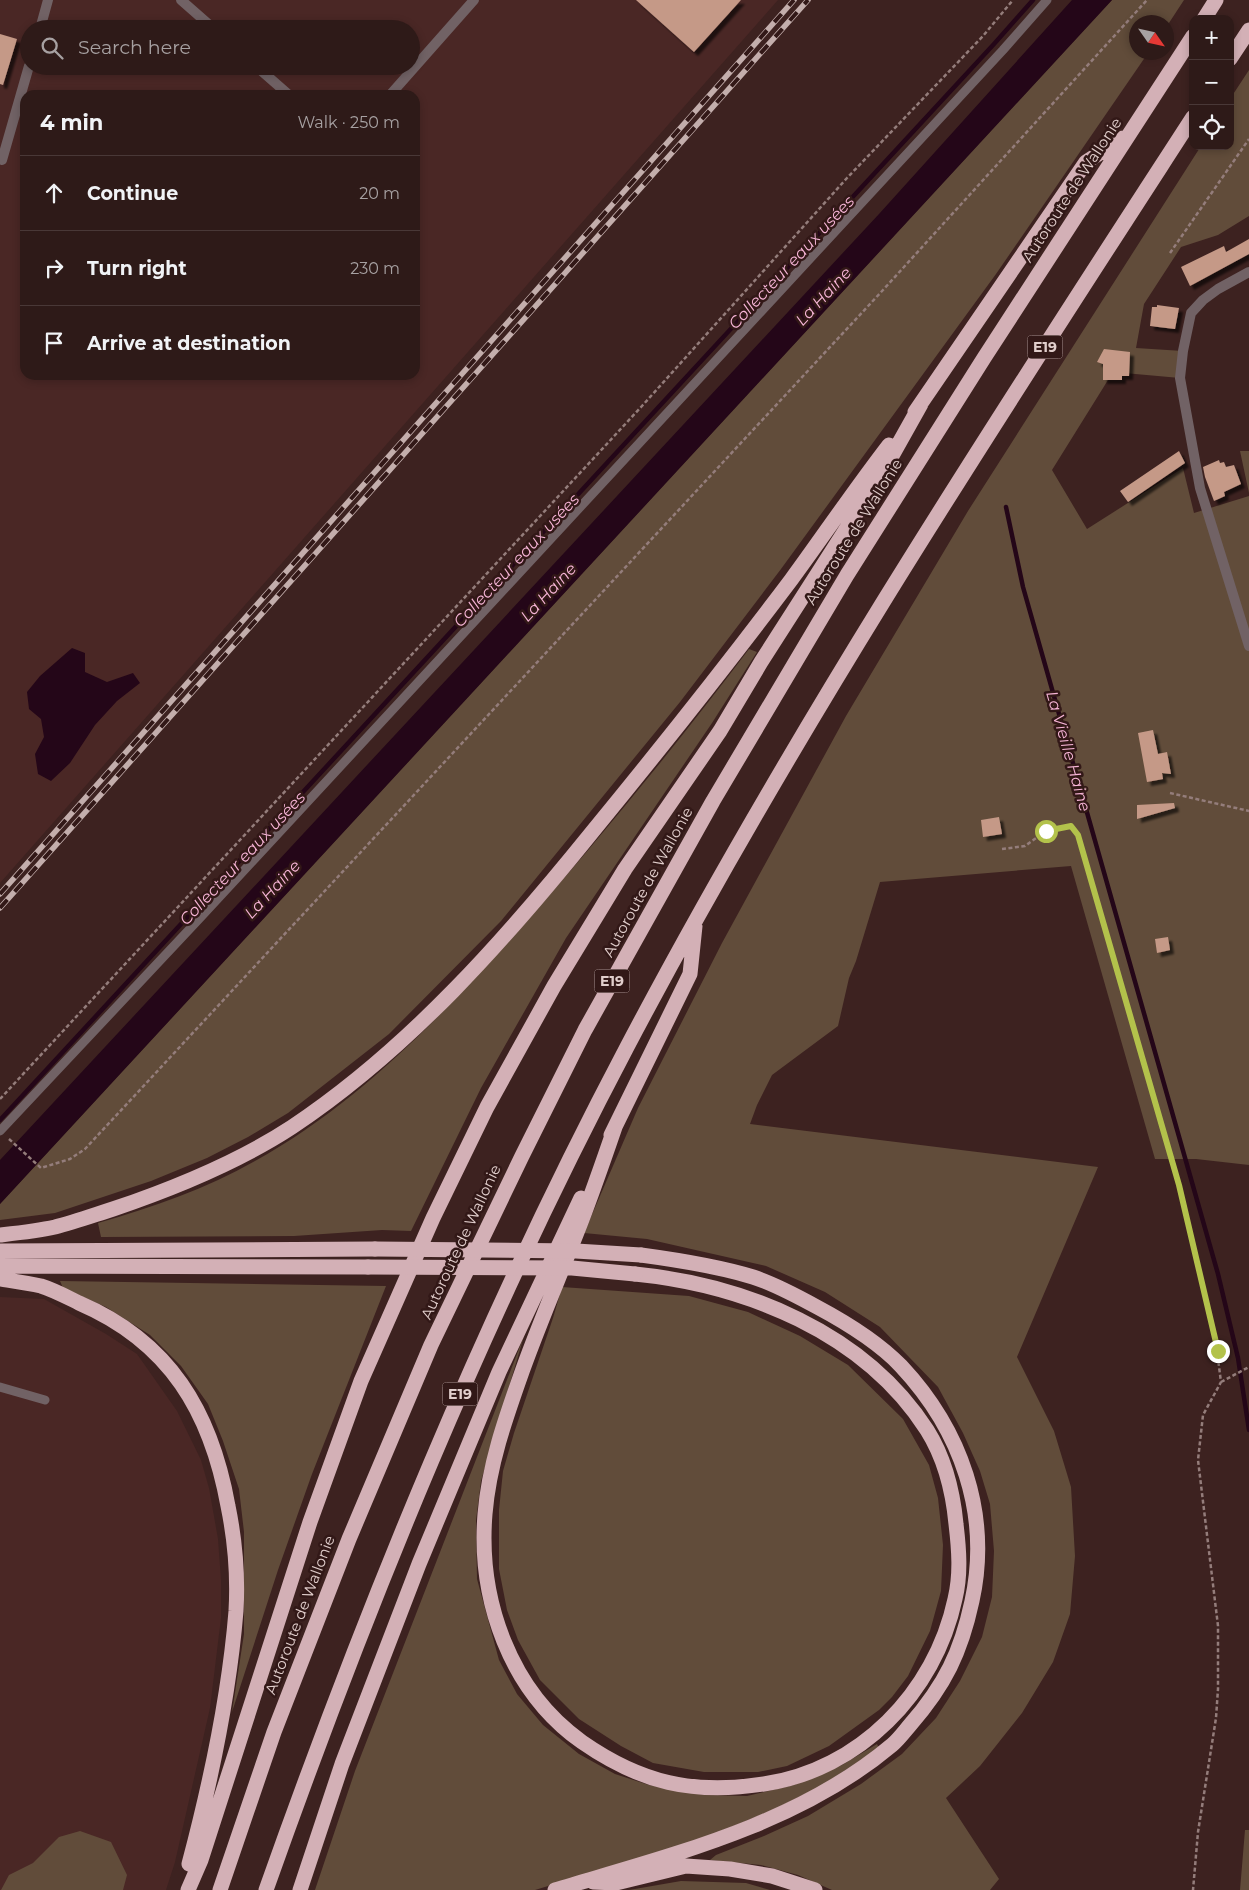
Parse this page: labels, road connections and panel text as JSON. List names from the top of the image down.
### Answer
{
  "streets": {
    "highway": ["Autoroute de Wallonie", "E19"]
  },
  "water": ["Collecteur eaux usées", "La Haine", "La Vieille Haine"],
  "north": "bottom right",
  "page": {
    "map_buttons": ["+", "−"],
    "search": "Search here",
    "heading": ["4 min", "Walk · 250 m"],
    "list": [
      ["Continue", "20 m"],
      ["Turn right", "230 m"],
      "Arrive at destination"
    ]
  }
}
